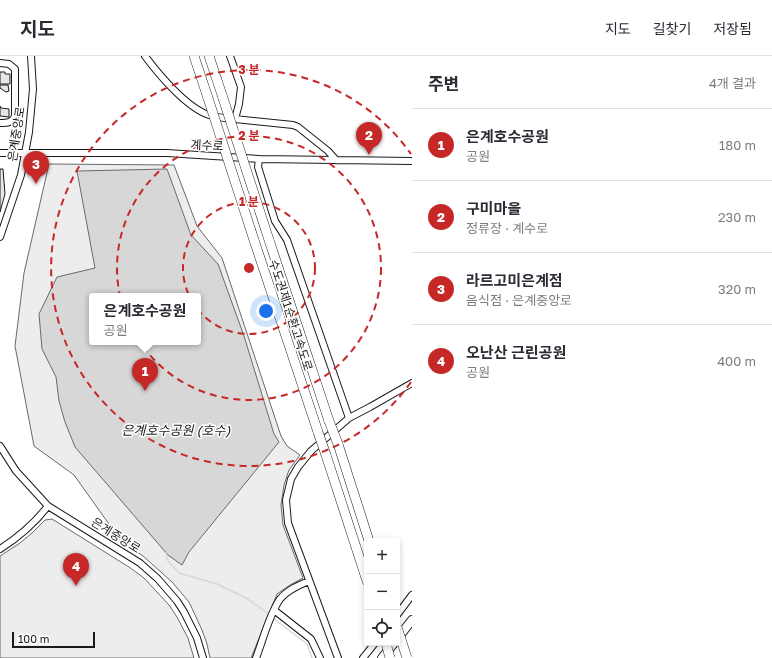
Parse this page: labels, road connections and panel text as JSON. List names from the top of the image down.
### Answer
{
  "streets": {
    "highway": ["수도권제1순환고속도로"],
    "street": ["은계중앙로", "계수로"]
  },
  "crossings": [
    ["은계중앙로", "계수로"]
  ],
  "water": ["은계호수공원 (호수)"],
  "scale_bar": "100 m",
  "page": {
    "header": "지도",
    "nav": ["지도", "길찾기", "저장됨"],
    "heading": ["주변", "4개 결과"],
    "list": [
      {
        "mark": "1",
        "name": "은계호수공원",
        "note": "공원",
        "value": "180 m"
      },
      {
        "mark": "2",
        "name": "구미마을",
        "note": "정류장 · 계수로",
        "value": "230 m"
      },
      {
        "mark": "3",
        "name": "라르고미은계점",
        "note": "음식점 · 은계중앙로",
        "value": "320 m"
      },
      {
        "mark": "4",
        "name": "오난산 근린공원",
        "note": "공원",
        "value": "400 m"
      }
    ],
    "pins": [
      "2",
      "3",
      "1",
      "4"
    ],
    "popup": ["은계호수공원", "공원"],
    "map_buttons": ["+", "−"],
    "scale": "100 m"
  },
  "rings": ["3 분", "2 분", "1 분"]
}
